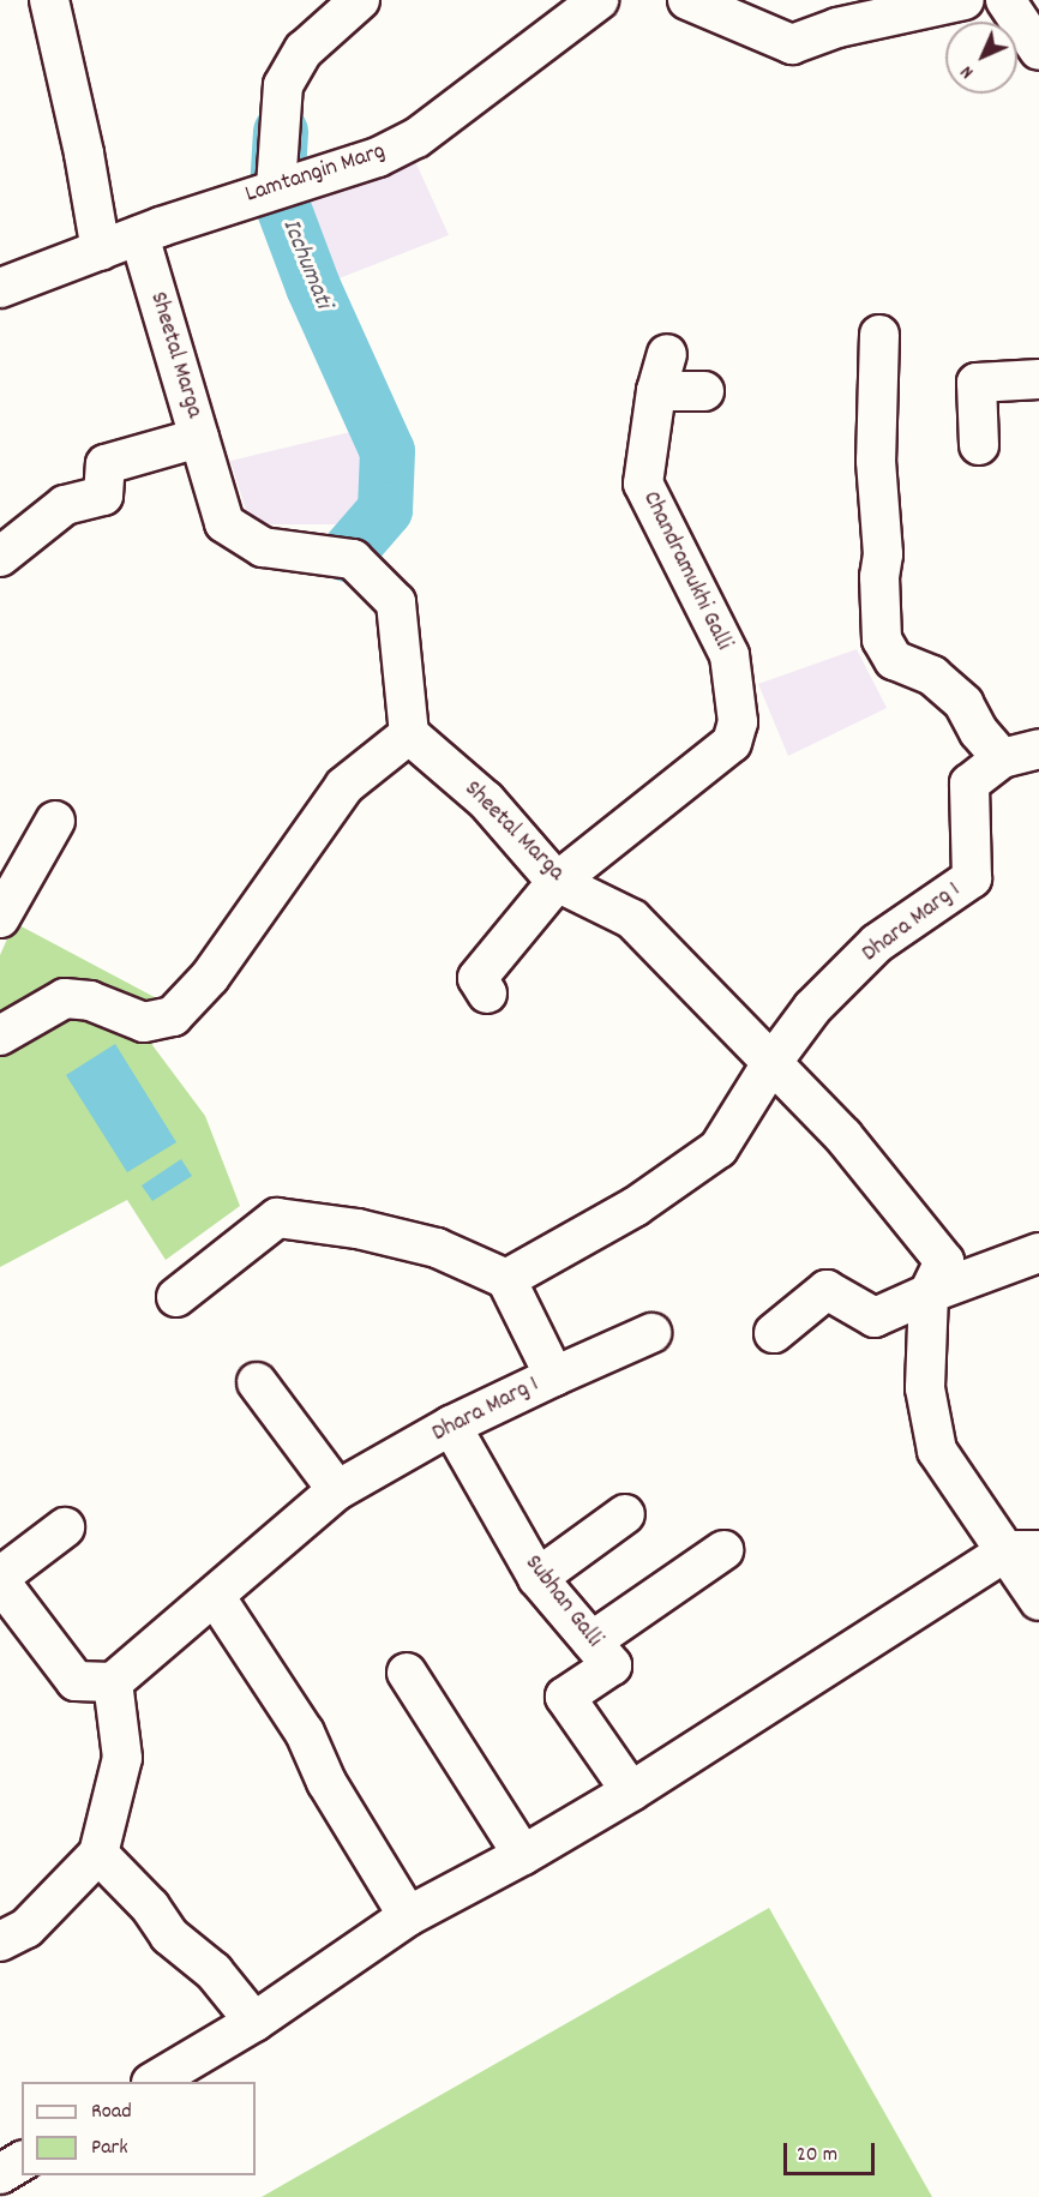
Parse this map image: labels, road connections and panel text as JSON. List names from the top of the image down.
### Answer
{
  "streets": {
    "street": [
      "Lamtangin Marg",
      "Sheetal Marga",
      "Chandramukhi Galli",
      "Dhara Marg 1",
      "Subhan Galli"
    ]
  },
  "crossings": [
    ["Lamtangin Marg", "Sheetal Marga"],
    ["Sheetal Marga", "Chandramukhi Galli"],
    ["Sheetal Marga", "Dhara Marg 1"],
    ["Dhara Marg 1", "Subhan Galli"]
  ],
  "water": ["Icchumati"],
  "legend": ["Road", "Park"],
  "scale_bar": "20 m",
  "north": "bottom left"
}
